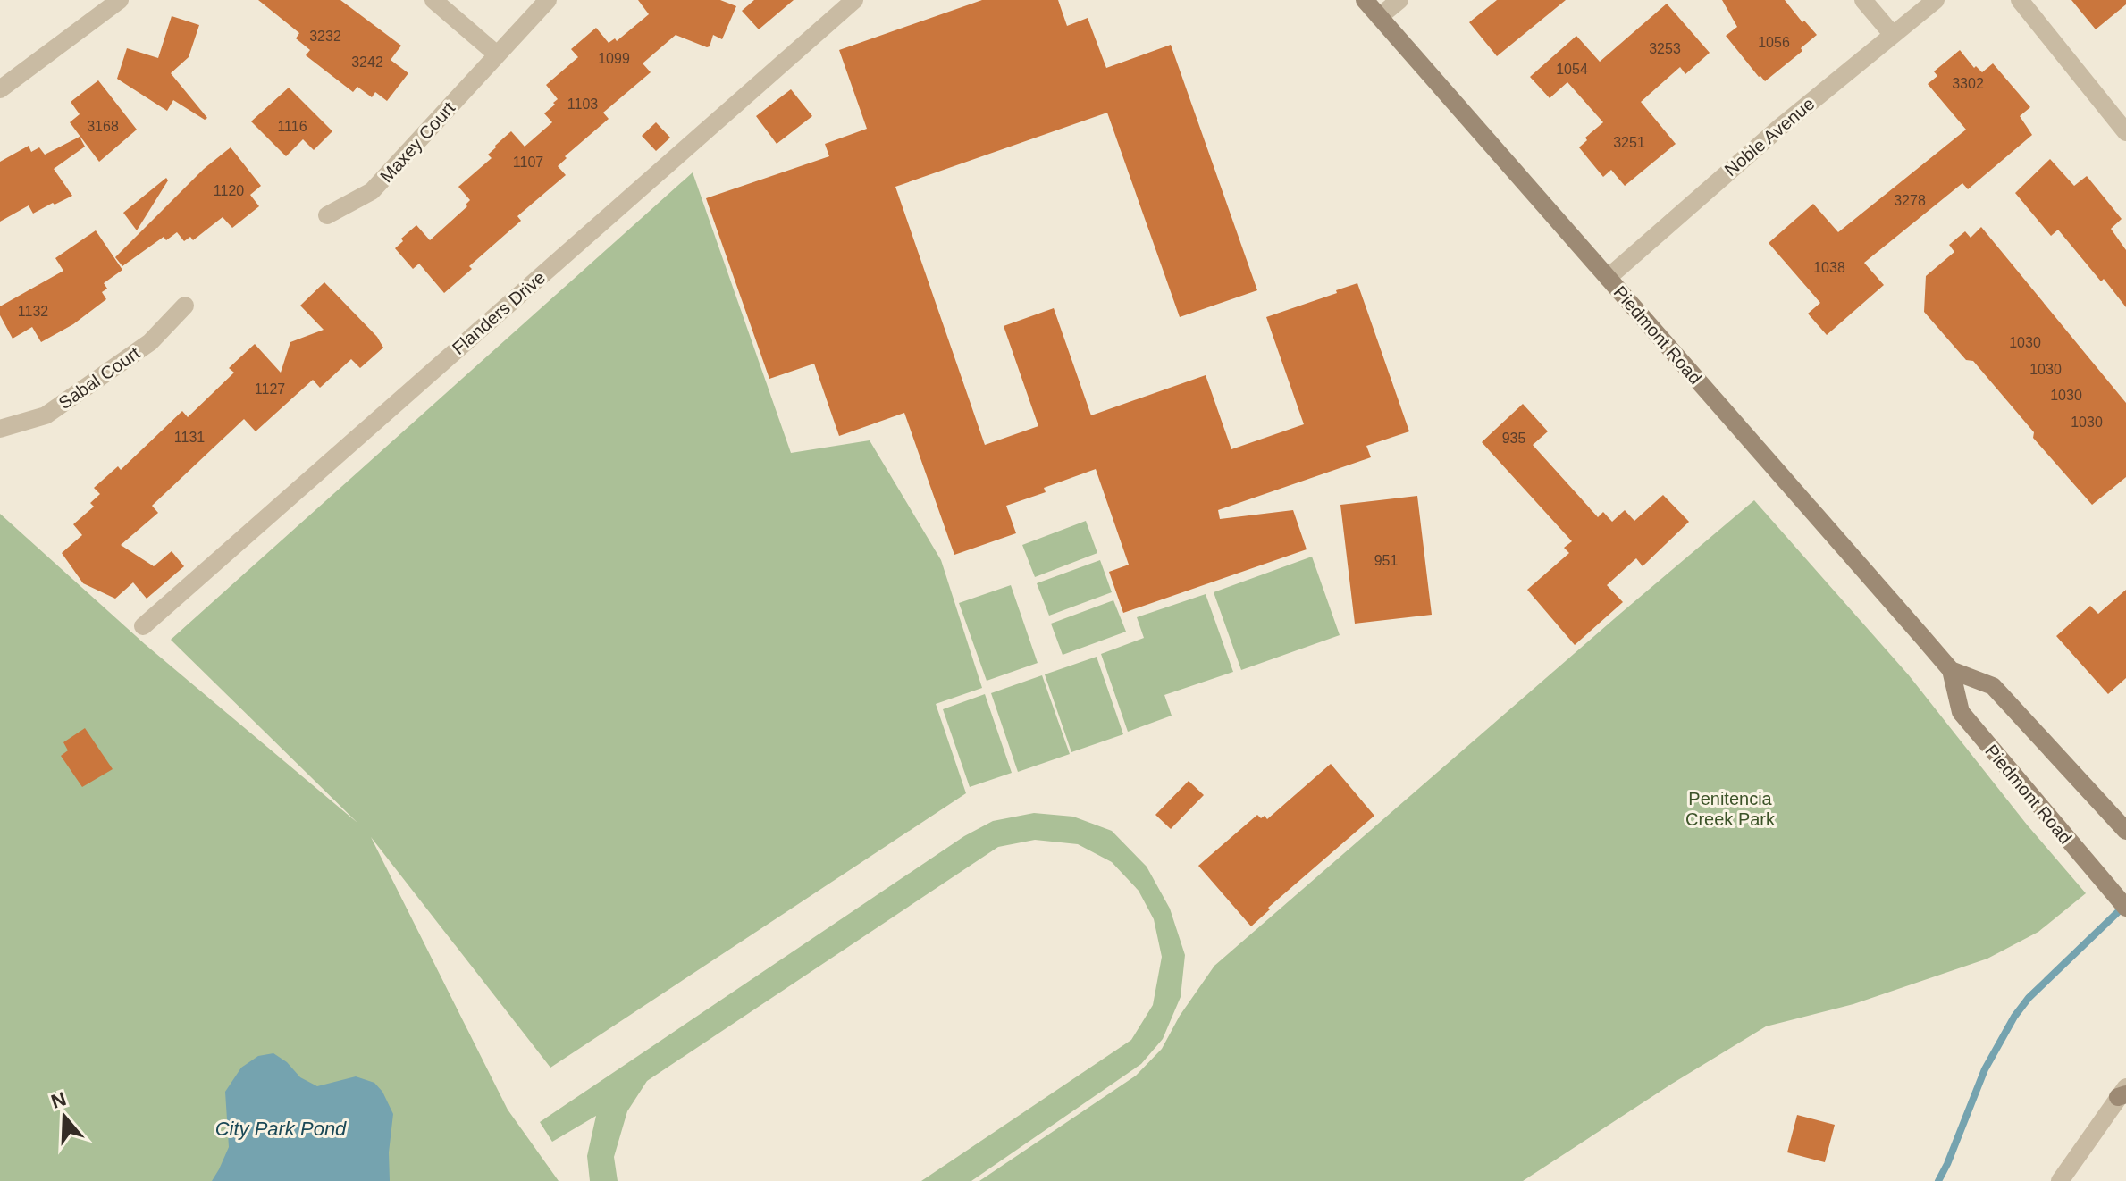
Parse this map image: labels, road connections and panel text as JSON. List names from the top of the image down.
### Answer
{
  "streets": {
    "main road": ["Piedmont Road"],
    "street": [
      "Noble Avenue",
      "Maxey Court",
      "Flanders Drive",
      "Sabal Court"
    ]
  },
  "crossings": [
    ["Noble Avenue", "Piedmont Road"]
  ],
  "water": ["City Park Pond"],
  "parks": ["Penitencia Creek Park"],
  "house_numbers": [
    "3232",
    "1056",
    "3253",
    "1099",
    "3242",
    "1054",
    "3302",
    "1103",
    "3168",
    "1116",
    "3251",
    "1107",
    "1120",
    "3278",
    "1038",
    "1132",
    "1030",
    "1030",
    "1127",
    "1030",
    "1030",
    "1131",
    "935",
    "951"
  ],
  "north": "top"
}
